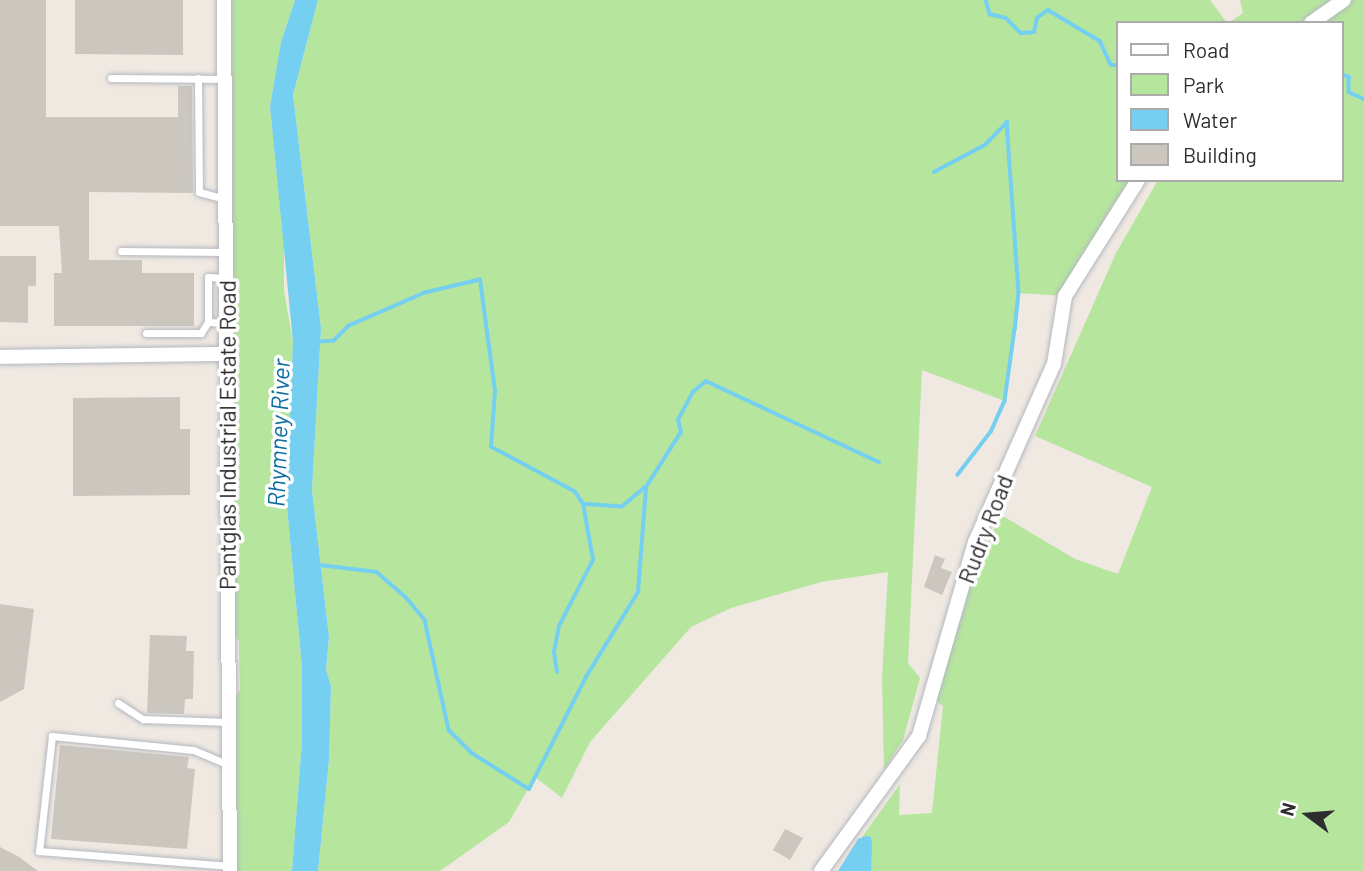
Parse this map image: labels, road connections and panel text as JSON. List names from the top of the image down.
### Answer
{
  "streets": {
    "street": ["Pantglas Industrial Estate Road", "Rudry Road"]
  },
  "water": ["Rhymney River"],
  "legend": [
    "Road",
    "Park",
    "Water",
    "Building"
  ],
  "north": "left"
}
